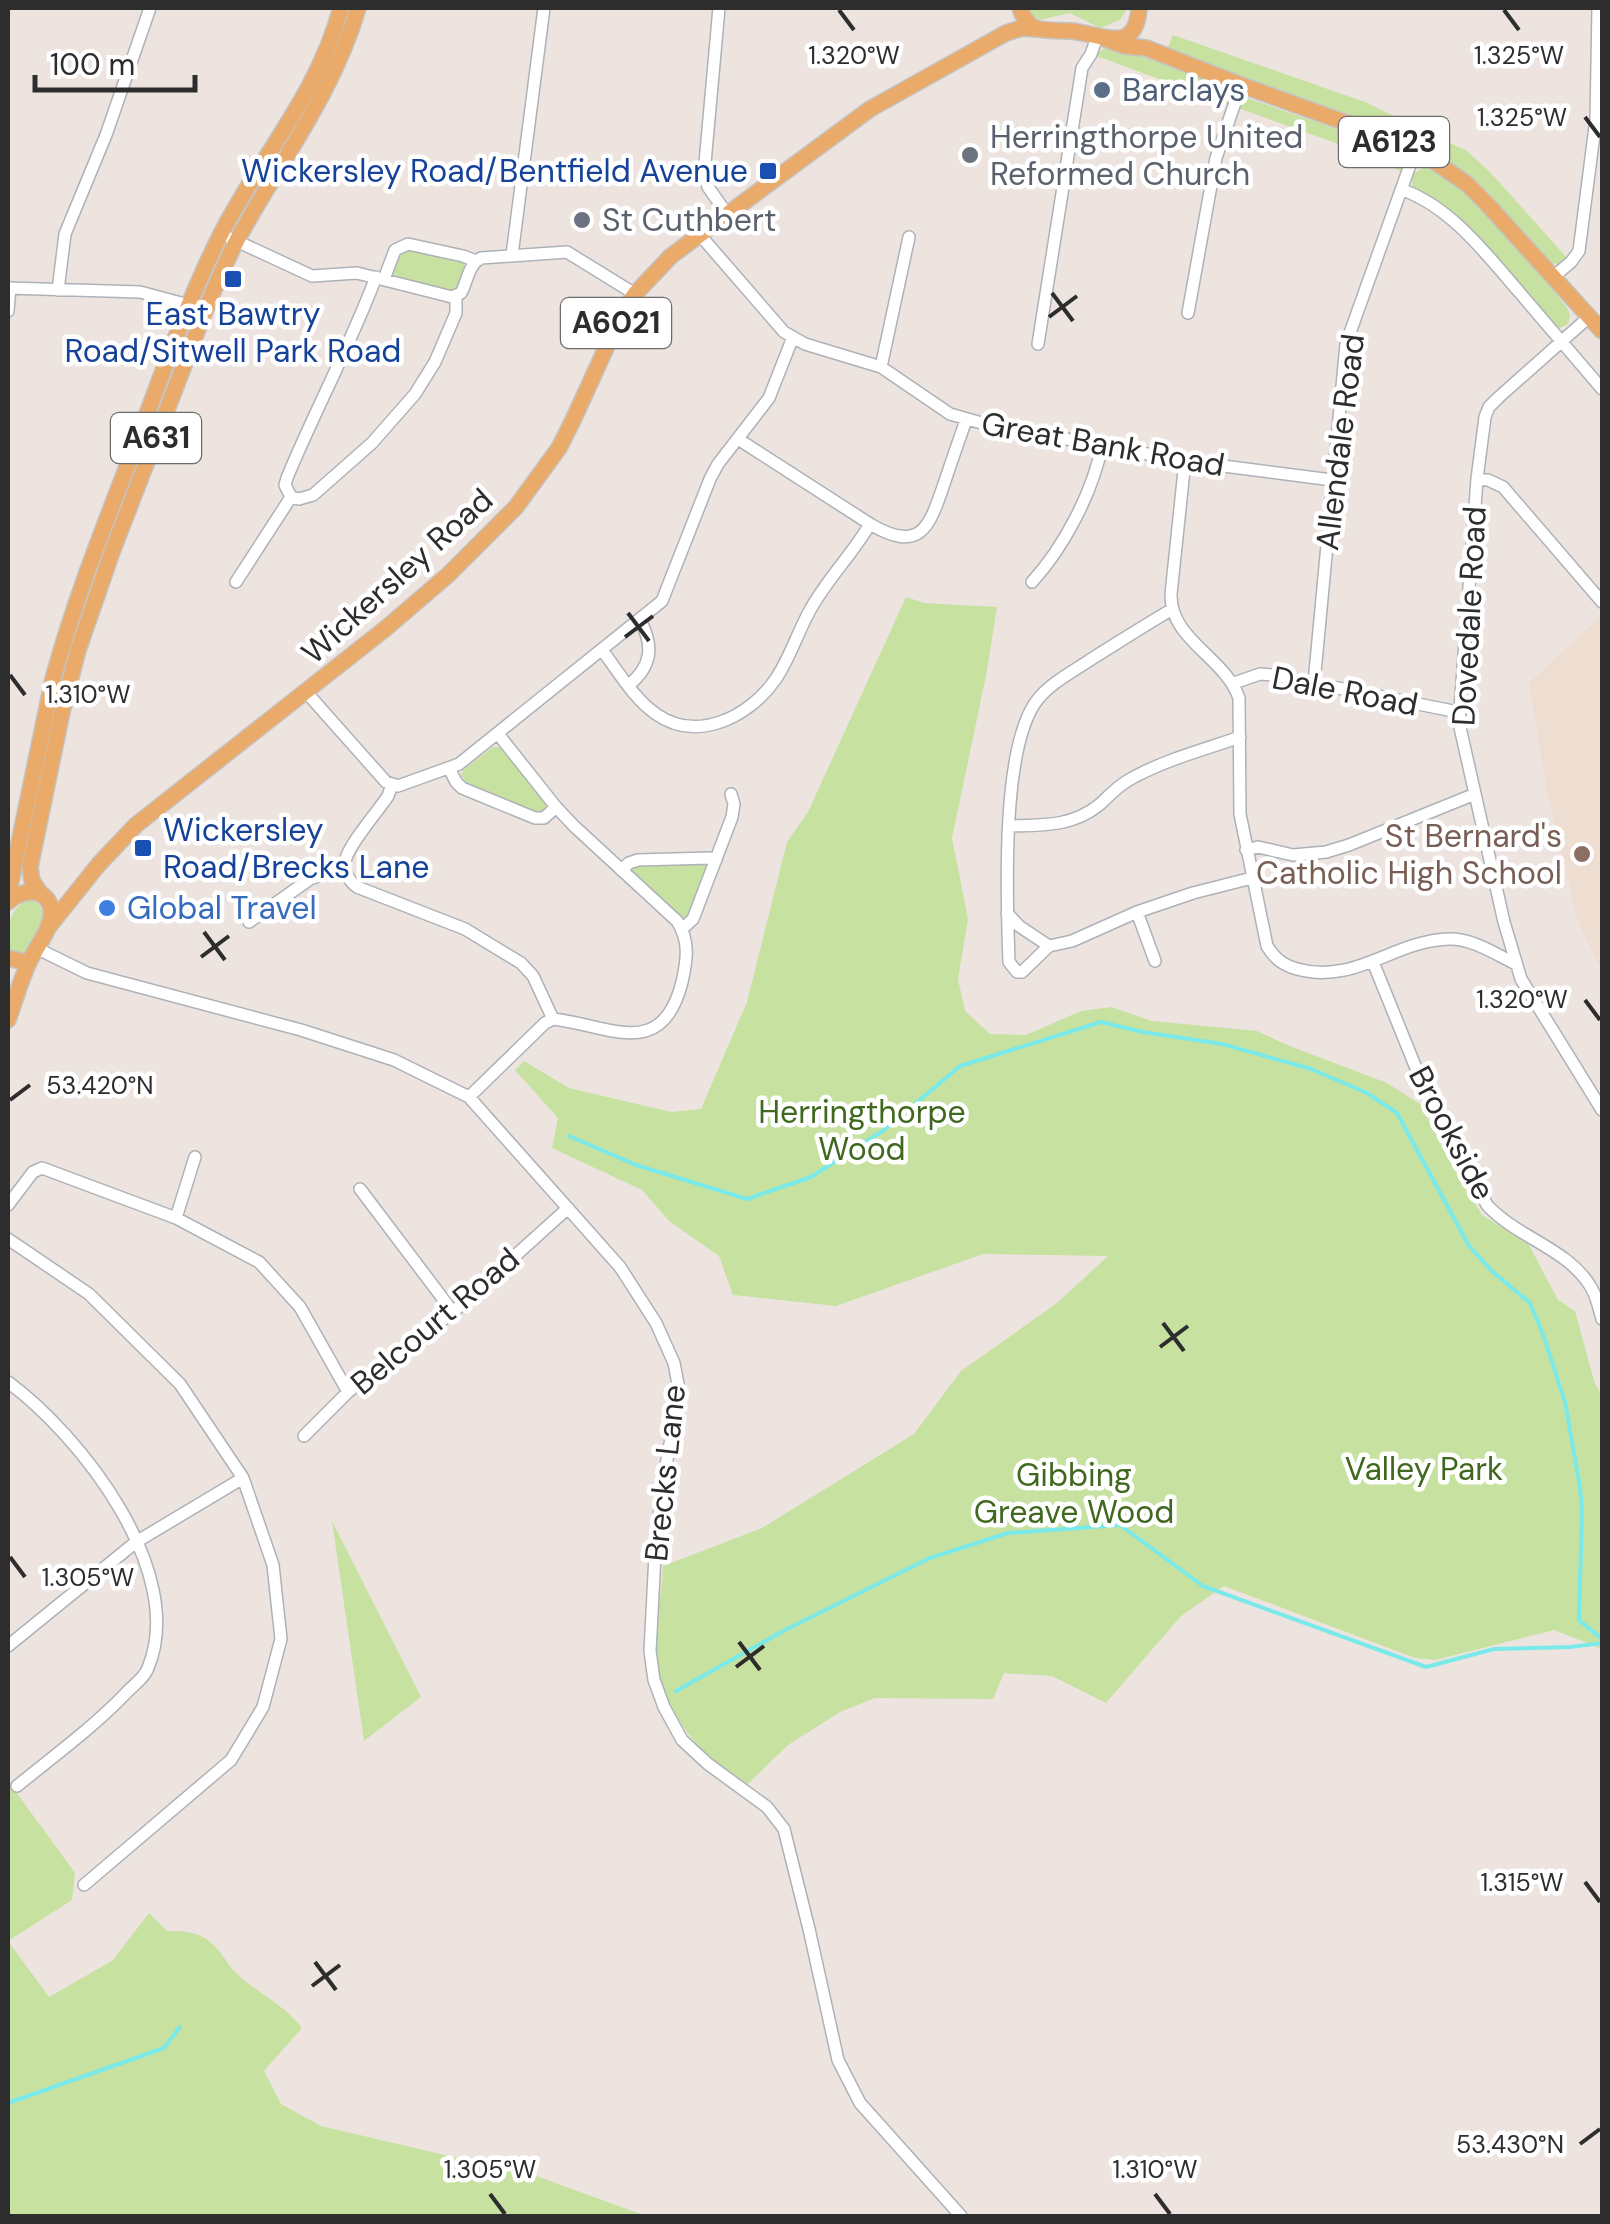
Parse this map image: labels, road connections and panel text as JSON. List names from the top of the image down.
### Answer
{
  "streets": {
    "main road": [
      "A6123",
      "A6021",
      "A631",
      "Wickersley Road"
    ],
    "street": [
      "Allendale Road",
      "Great Bank Road",
      "Dovedale Road",
      "Dale Road",
      "Brookside",
      "Belcourt Road",
      "Brecks Lane"
    ]
  },
  "crossings": [
    ["A6123", "A6021"],
    ["A6123", "Allendale Road"],
    ["A6123", "Dovedale Road"],
    ["A6021", "Wickersley Road"],
    ["A631", "Wickersley Road"],
    ["Allendale Road", "Great Bank Road"],
    ["Allendale Road", "Dale Road"],
    ["Great Bank Road", "Wickersley Road"],
    ["Wickersley Road", "Brecks Lane"],
    ["Dovedale Road", "Dale Road"],
    ["Belcourt Road", "Brecks Lane"]
  ],
  "parks": ["Herringthorpe Wood", "Valley Park", "Gibbing Greave Wood"],
  "places": {
    "other": [
      "Barclays",
      "Herringthorpe United Reformed Church",
      "St Cuthbert",
      "St Bernard's Catholic High School",
      "Global Travel"
    ],
    "transit": ["Wickersley Road/Bentfield Avenue", "East Bawtry Road/Sitwell Park Road", "Wickersley Road/Brecks Lane"]
  },
  "scale_bar": "100 m",
  "coordinates": [
    "1.320°W",
    "1.325°W",
    "1.310°W",
    "53.420°N",
    "1.305°W",
    "1.315°W",
    "53.430°N"
  ]
}
